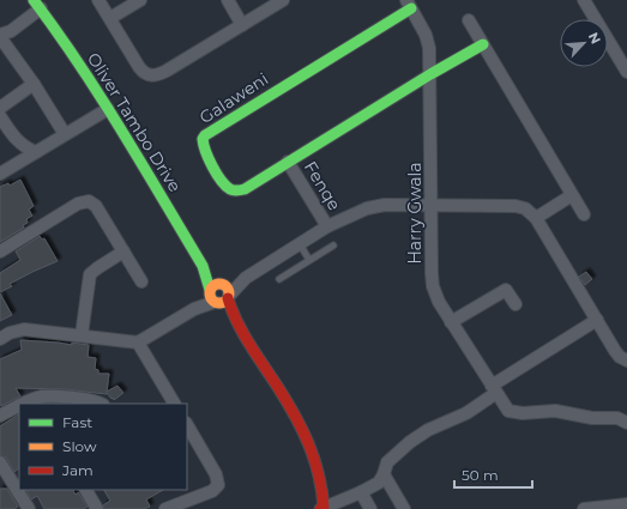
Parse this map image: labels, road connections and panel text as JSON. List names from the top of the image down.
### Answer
{
  "streets": {
    "street": [
      "Galaweni",
      "Oliver Tambo Drive",
      "Fenqe",
      "Harry Gwala"
    ]
  },
  "crossings": [
    ["Galaweni", "Fenqe"],
    ["Galaweni", "Harry Gwala"]
  ],
  "legend": ["Fast", "Slow", "Jam"],
  "scale_bar": "50 m",
  "north": "top right"
}
